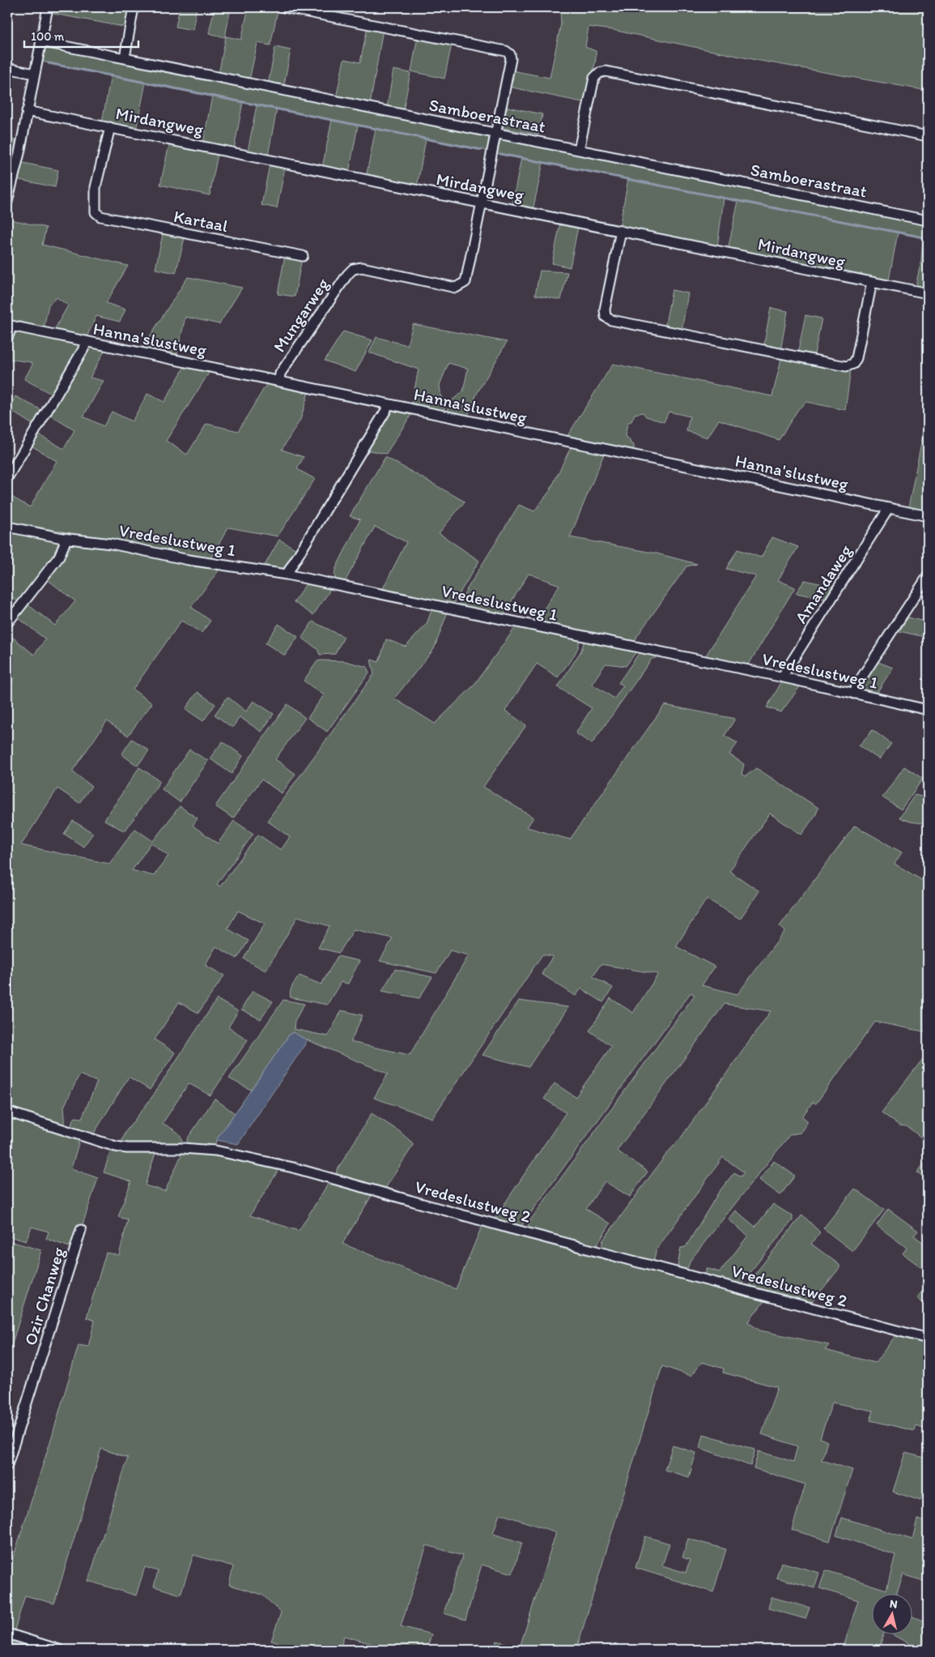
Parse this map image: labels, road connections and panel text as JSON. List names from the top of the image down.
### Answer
{
  "streets": {
    "street": [
      "Samboerastraat",
      "Mirdangweg",
      "Kartaal",
      "Mungarweg",
      "Hanna'slustweg",
      "Vredeslustweg 1",
      "Amandaweg",
      "Vredeslustweg 2",
      "Ozir Chanweg"
    ]
  },
  "crossings": [
    ["Mirdangweg", "Kartaal"],
    ["Mirdangweg", "Mungarweg"],
    ["Mungarweg", "Hanna'slustweg"],
    ["Hanna'slustweg", "Amandaweg"],
    ["Vredeslustweg 1", "Amandaweg"]
  ],
  "scale_bar": "100 m",
  "north": "top"
}
